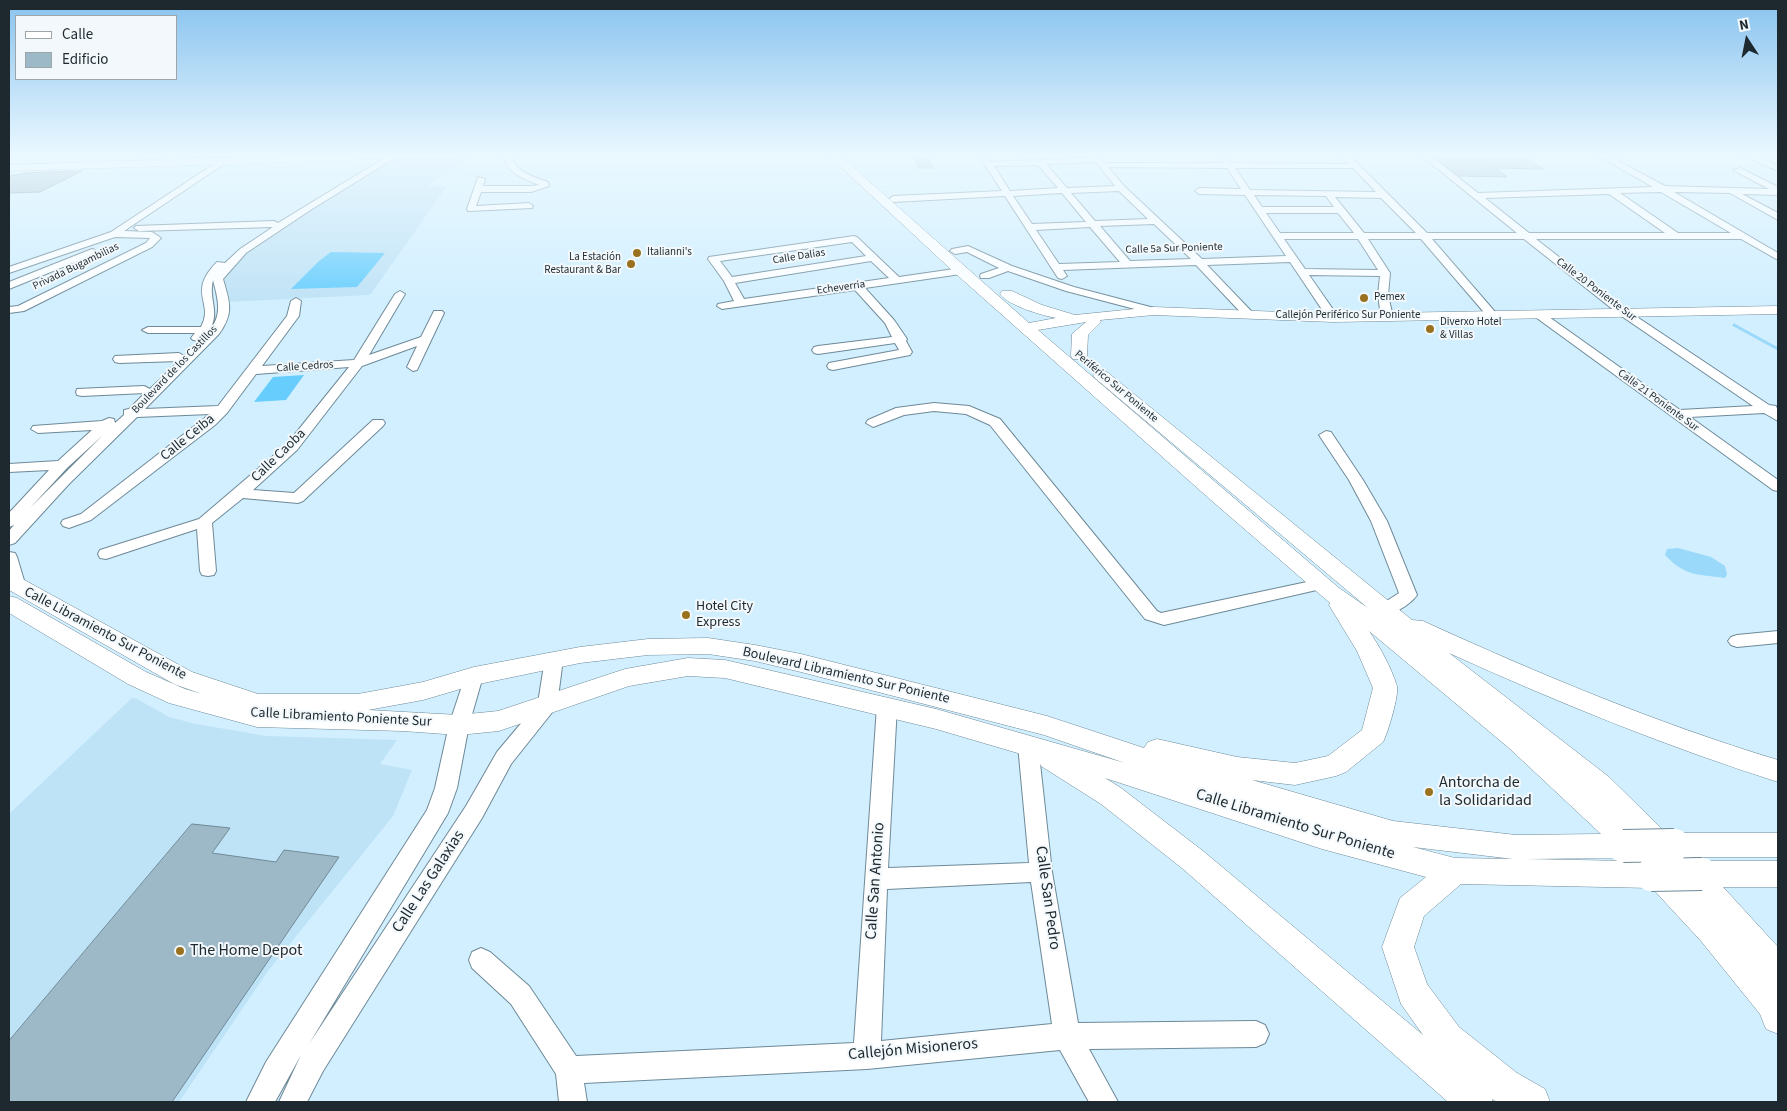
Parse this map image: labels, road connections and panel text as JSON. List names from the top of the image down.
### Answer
{
  "streets": {
    "main road": [
      "Callejón Periférico Sur Poniente",
      "Periférico Sur Poniente",
      "Calle Libramiento Sur Poniente",
      "Boulevard Libramiento Sur Poniente",
      "Calle Libramiento Poniente Sur"
    ],
    "street": [
      "Calle 5a Sur Poniente",
      "Calle Dalias",
      "Privada Bugambilias",
      "Echeverria",
      "Calle 20 Poniente Sur",
      "Calle Cedros",
      "Boulevard de los Castillos",
      "Calle 21 Poniente Sur",
      "Calle Ceiba",
      "Calle Caoba",
      "Calle San Antonio",
      "Calle Las Galaxias",
      "Calle San Pedro",
      "Callejón Misioneros"
    ]
  },
  "crossings": [
    ["Echeverria", "Periférico Sur Poniente"],
    ["Calle 20 Poniente Sur", "Callejón Periférico Sur Poniente"],
    ["Callejón Periférico Sur Poniente", "Periférico Sur Poniente"],
    ["Callejón Periférico Sur Poniente", "Calle 21 Poniente Sur"],
    ["Calle Cedros", "Calle Ceiba"],
    ["Calle Cedros", "Calle Caoba"],
    ["Calle Libramiento Sur Poniente", "Boulevard Libramiento Sur Poniente"],
    ["Calle Libramiento Sur Poniente", "Calle Libramiento Poniente Sur"],
    ["Calle Libramiento Sur Poniente", "Calle Las Galaxias"],
    ["Calle Libramiento Sur Poniente", "Calle San Pedro"],
    ["Boulevard Libramiento Sur Poniente", "Calle Libramiento Poniente Sur"],
    ["Boulevard Libramiento Sur Poniente", "Calle San Antonio"],
    ["Boulevard Libramiento Sur Poniente", "Calle Las Galaxias"],
    ["Boulevard Libramiento Sur Poniente", "Calle San Pedro"],
    ["Calle Libramiento Poniente Sur", "Calle Las Galaxias"],
    ["Calle San Antonio", "Callejón Misioneros"],
    ["Calle San Pedro", "Callejón Misioneros"]
  ],
  "places": [
    "Italianni's",
    "La Estación Restaurant & Bar",
    "Pemex",
    "Diverxo Hotel & Villas",
    "Hotel City Express",
    "Antorcha de la Solidaridad",
    "The Home Depot"
  ],
  "legend": ["Calle", "Edificio"],
  "north": "top"
}
